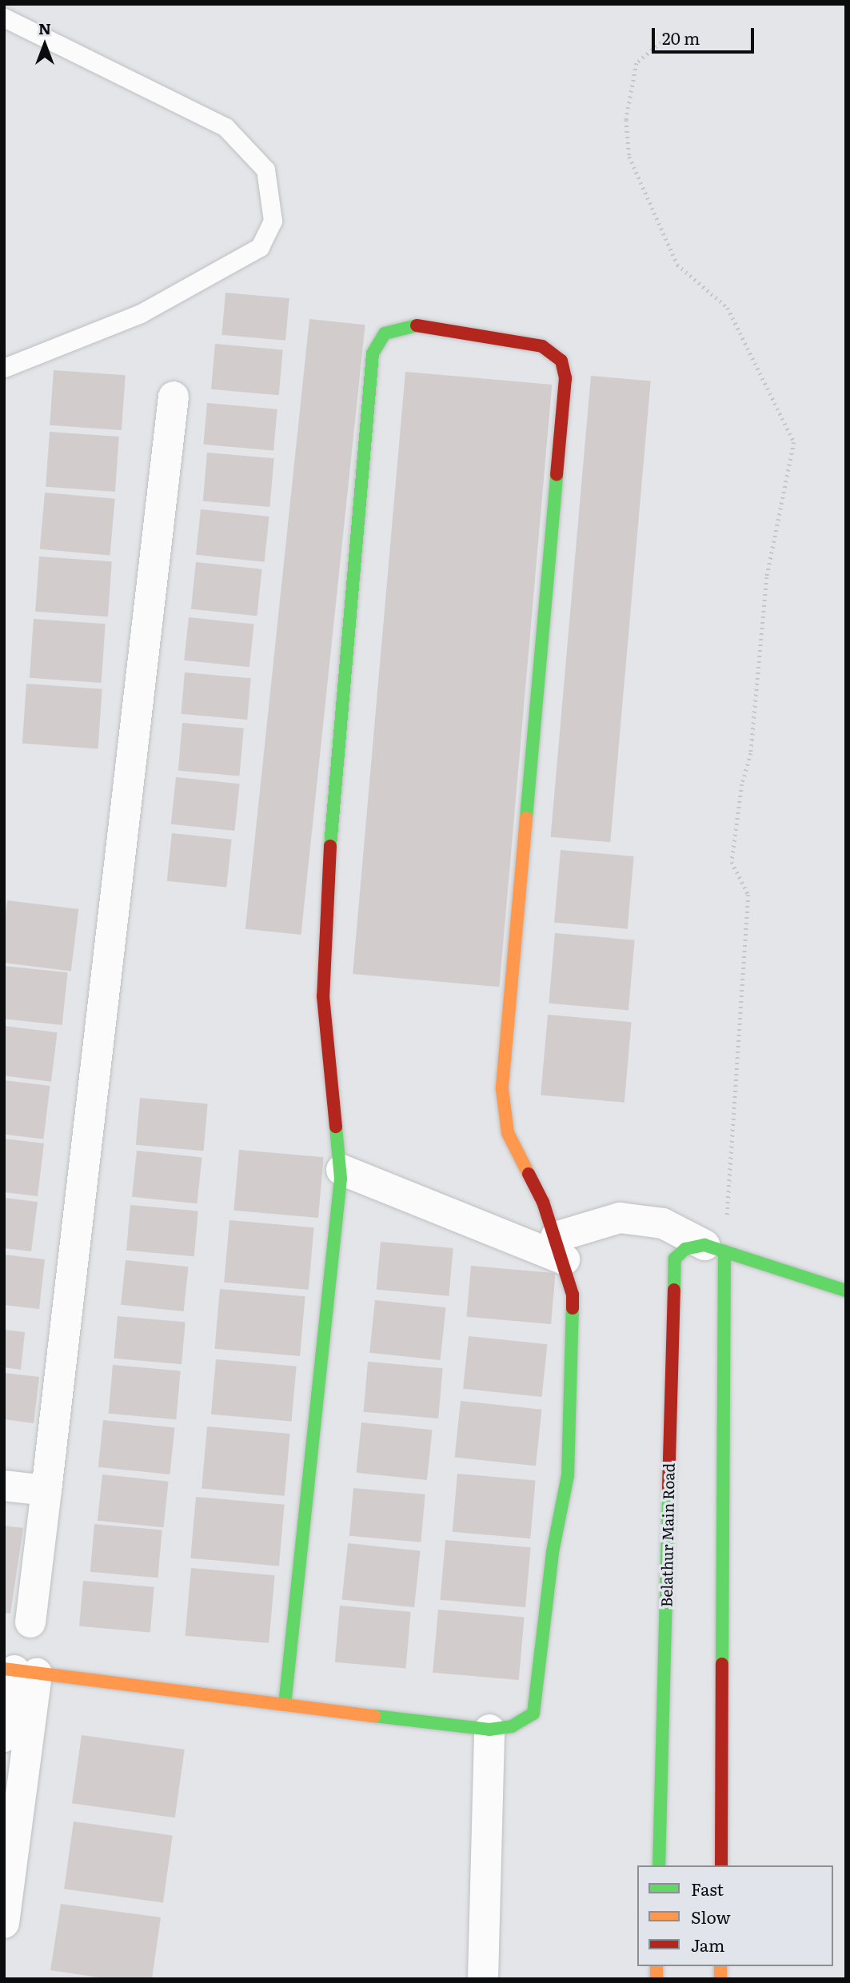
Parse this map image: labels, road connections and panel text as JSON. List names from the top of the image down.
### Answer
{
  "streets": {
    "street": ["Belathur Main Road"]
  },
  "legend": ["Fast", "Slow", "Jam"],
  "scale_bar": "20 m",
  "north": "top"
}
